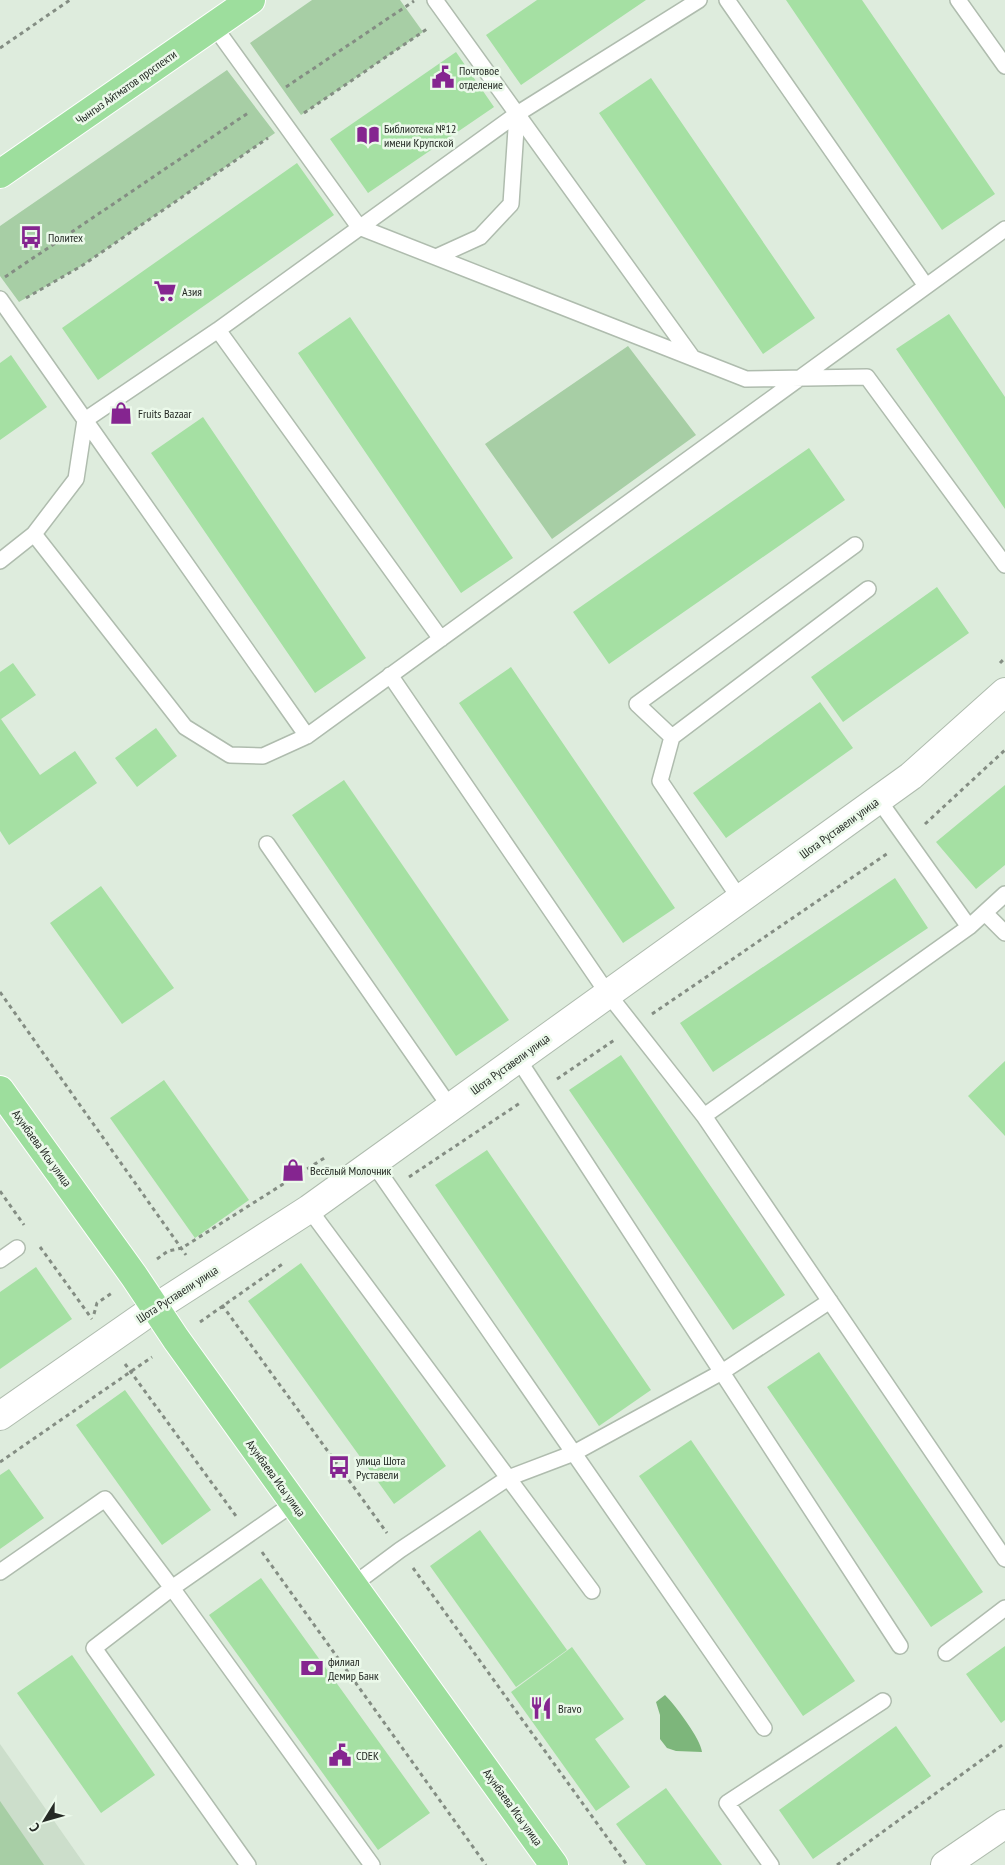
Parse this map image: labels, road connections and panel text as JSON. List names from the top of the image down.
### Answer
{
  "streets": {
    "main road": ["Чынгыз Айтматов проспекти", "Ахунбаева Исы улица"],
    "street": ["Шота Руставели улица"]
  },
  "crossings": [
    ["Шота Руставели улица", "Ахунбаева Исы улица"]
  ],
  "places": {
    "public building": ["Почтовое отделение", "CDEK"],
    "library": ["Библиотека №12 имени Крупской"],
    "bus stop": ["Политех", "улица Шота Руставели"],
    "supermarket": ["Азия"],
    "shop": ["Fruits Bazaar", "Весёлый Молочник"],
    "bank": ["филиал Демир Банк"],
    "restaurant": ["Bravo"]
  },
  "north": "bottom left"
}
